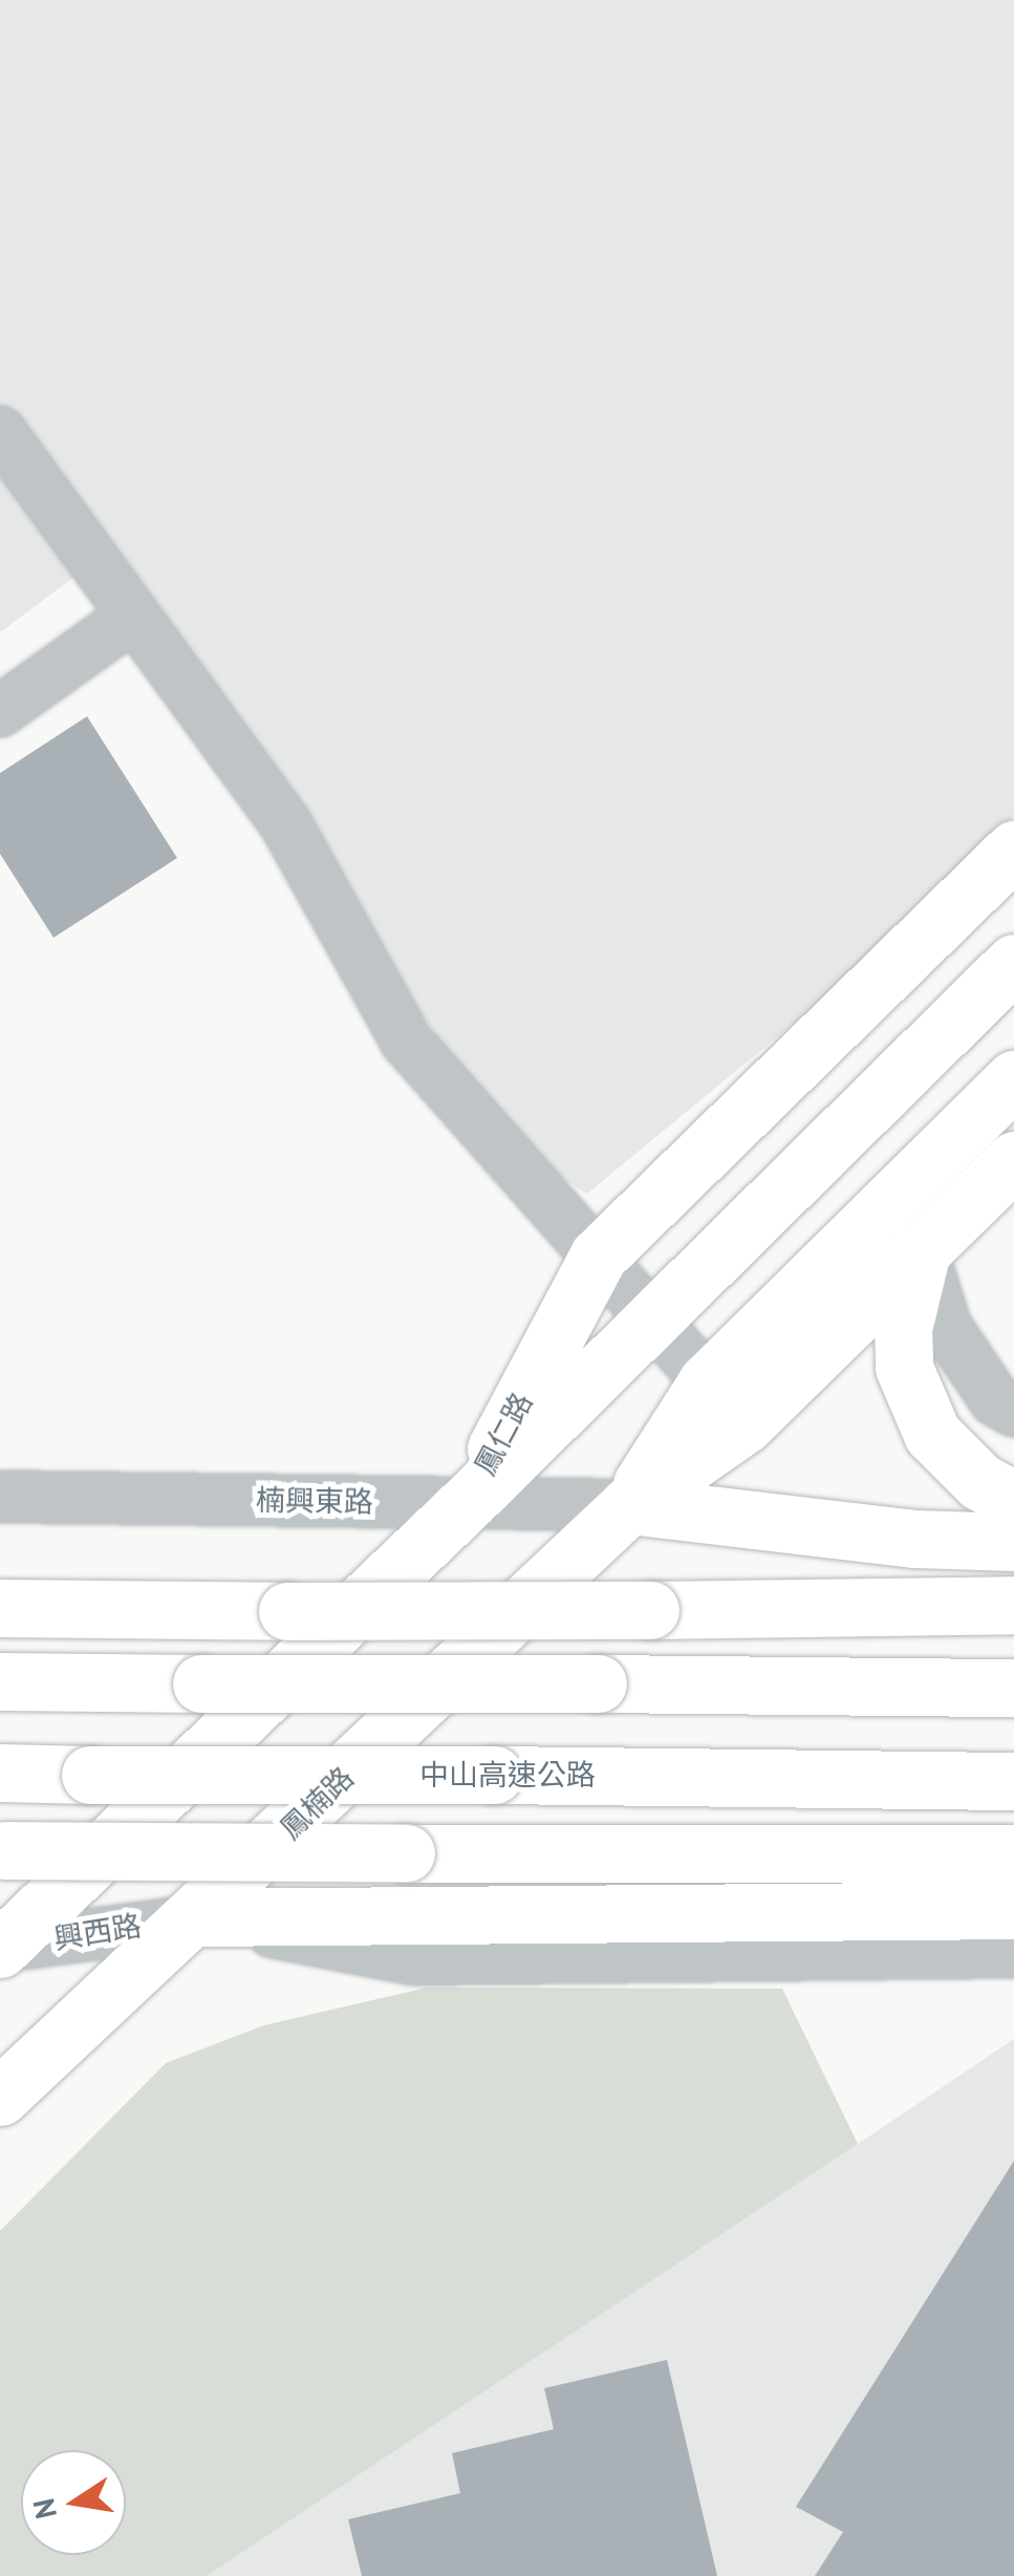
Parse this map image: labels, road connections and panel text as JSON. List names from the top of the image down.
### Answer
{
  "streets": {
    "main road": ["鳳仁路", "中山高速公路", "鳳楠路"],
    "street": ["楠興東路", "興西路"]
  },
  "crossings": [
    ["鳳仁路", "楠興東路"],
    ["楠興東路", "鳳楠路"],
    ["鳳楠路", "興西路"]
  ],
  "north": "left"
}
